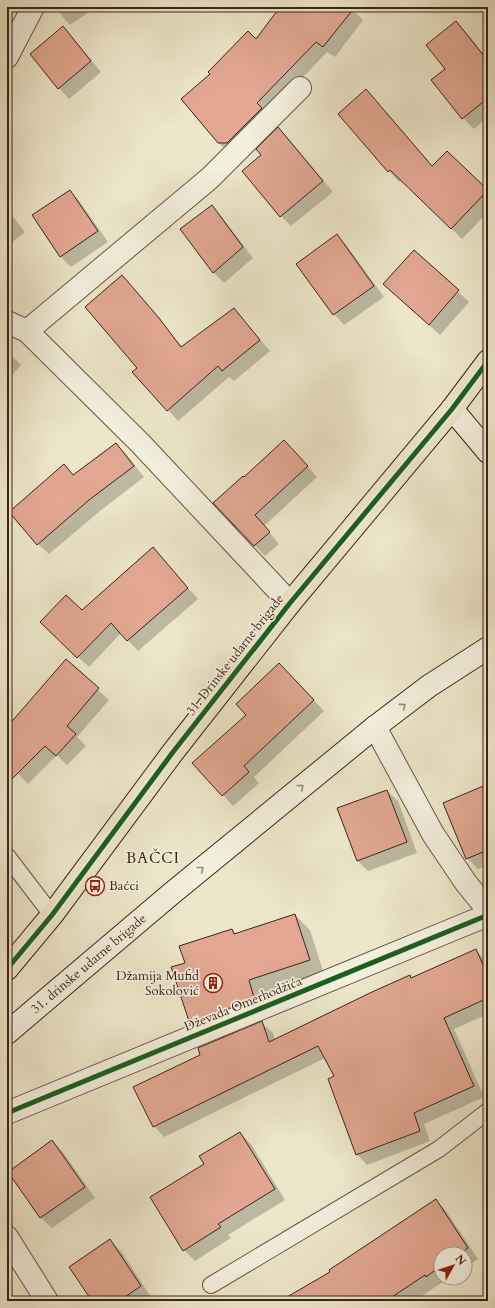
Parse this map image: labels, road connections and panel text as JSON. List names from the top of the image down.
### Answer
{
  "streets": {
    "main road": ["31. Drinske udarne brigade"],
    "street": ["31. drinske udarne brigade", "Dževada Omerhodžića"]
  },
  "one_way": ["31. drinske udarne brigade"],
  "districts": ["BAČCI"],
  "places": {
    "bus stop": ["Baćci"],
    "building": ["Džamija Mufid Sokolović"]
  },
  "north": "top right"
}
